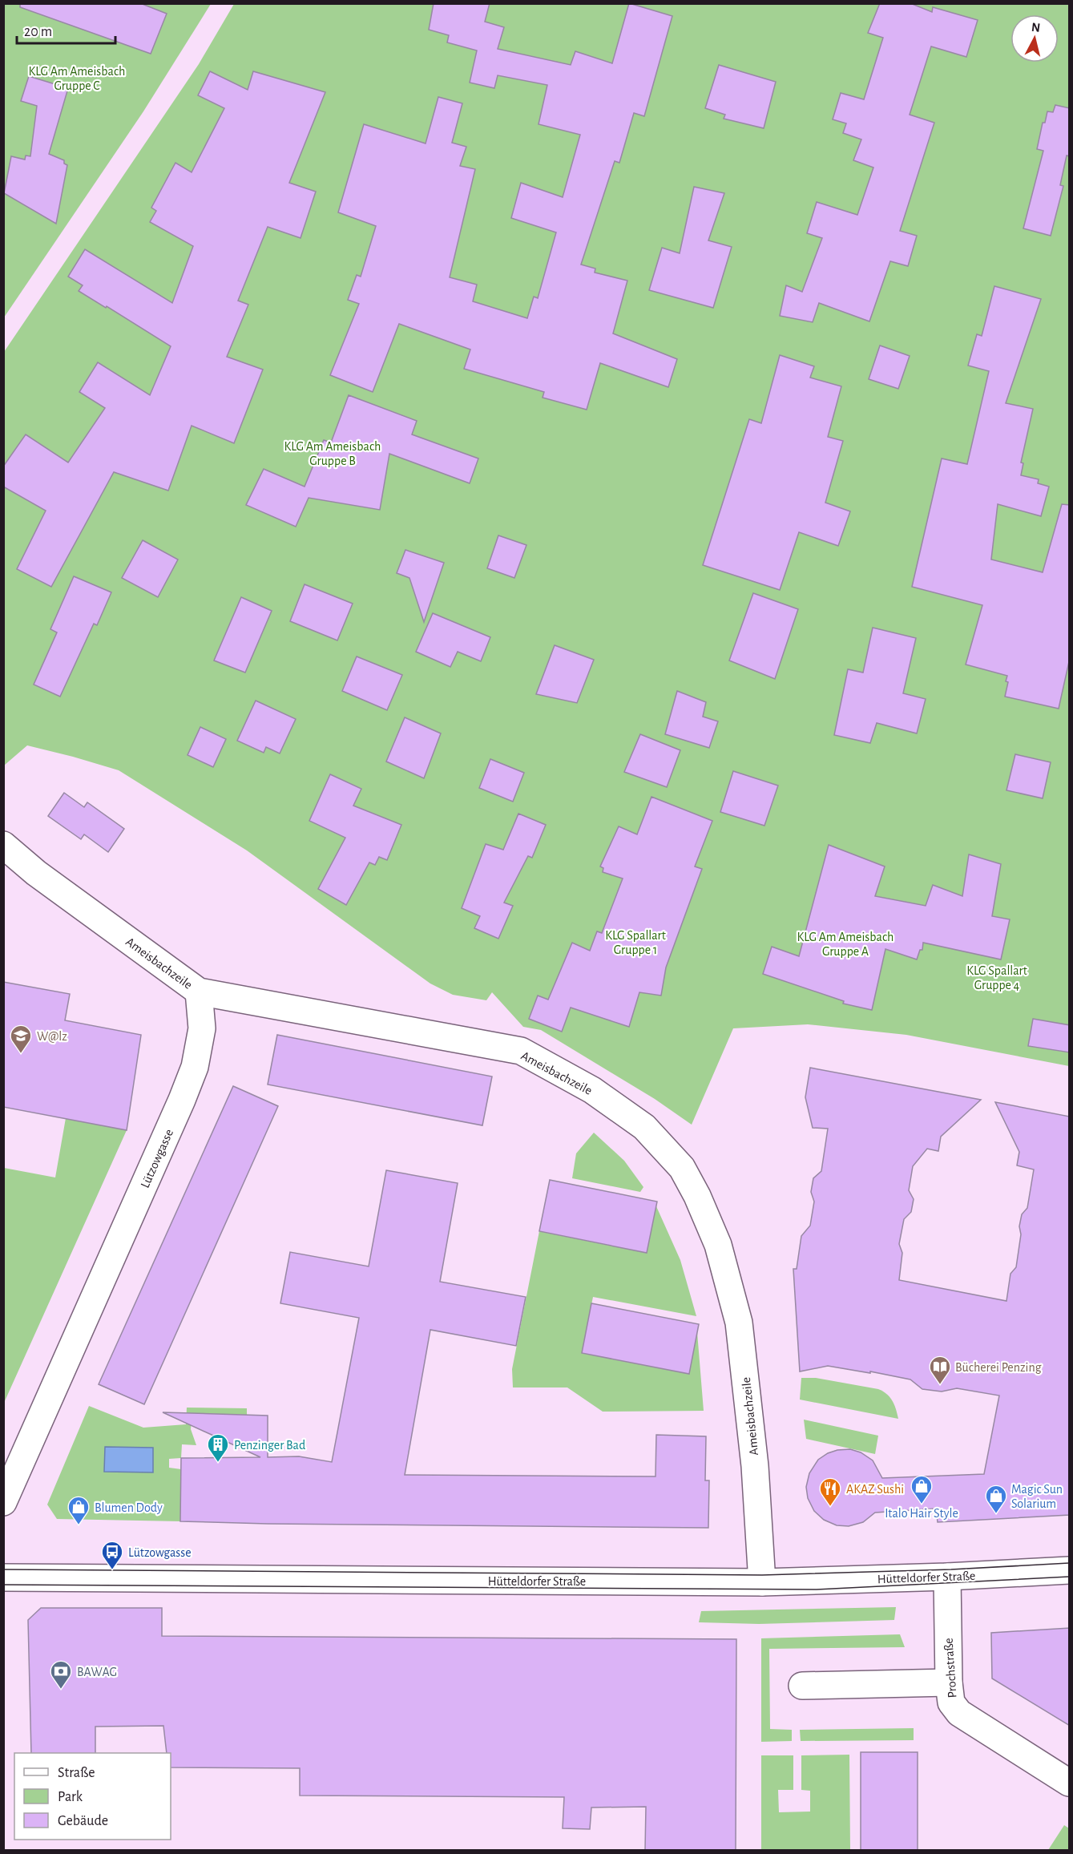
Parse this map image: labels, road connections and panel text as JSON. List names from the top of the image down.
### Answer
{
  "streets": {
    "street": [
      "Ameisbachzeile",
      "Lützowgasse",
      "Hütteldorfer Straße",
      "Prochstraße"
    ]
  },
  "crossings": [
    ["Ameisbachzeile", "Lützowgasse"],
    ["Ameisbachzeile", "Hütteldorfer Straße"],
    ["Hütteldorfer Straße", "Prochstraße"]
  ],
  "parks": [
    "KLG Am Ameisbach Gruppe C",
    "KLG Am Ameisbach Gruppe B",
    "KLG Spallart Gruppe 1",
    "KLG Am Ameisbach Gruppe A",
    "KLG Spallart Gruppe 4"
  ],
  "places": {
    "school or university": ["W@lz"],
    "library": ["Bücherei Penzing"],
    "building": ["Penzinger Bad"],
    "shop": ["Italo Hair Style", "Magic Sun Solarium", "Blumen Dody"],
    "restaurant": ["AKAZ Sushi"],
    "bus stop": ["Lützowgasse"],
    "bank": ["BAWAG"]
  },
  "legend": ["Straße", "Park", "Gebäude"],
  "scale_bar": "20 m",
  "north": "top"
}
